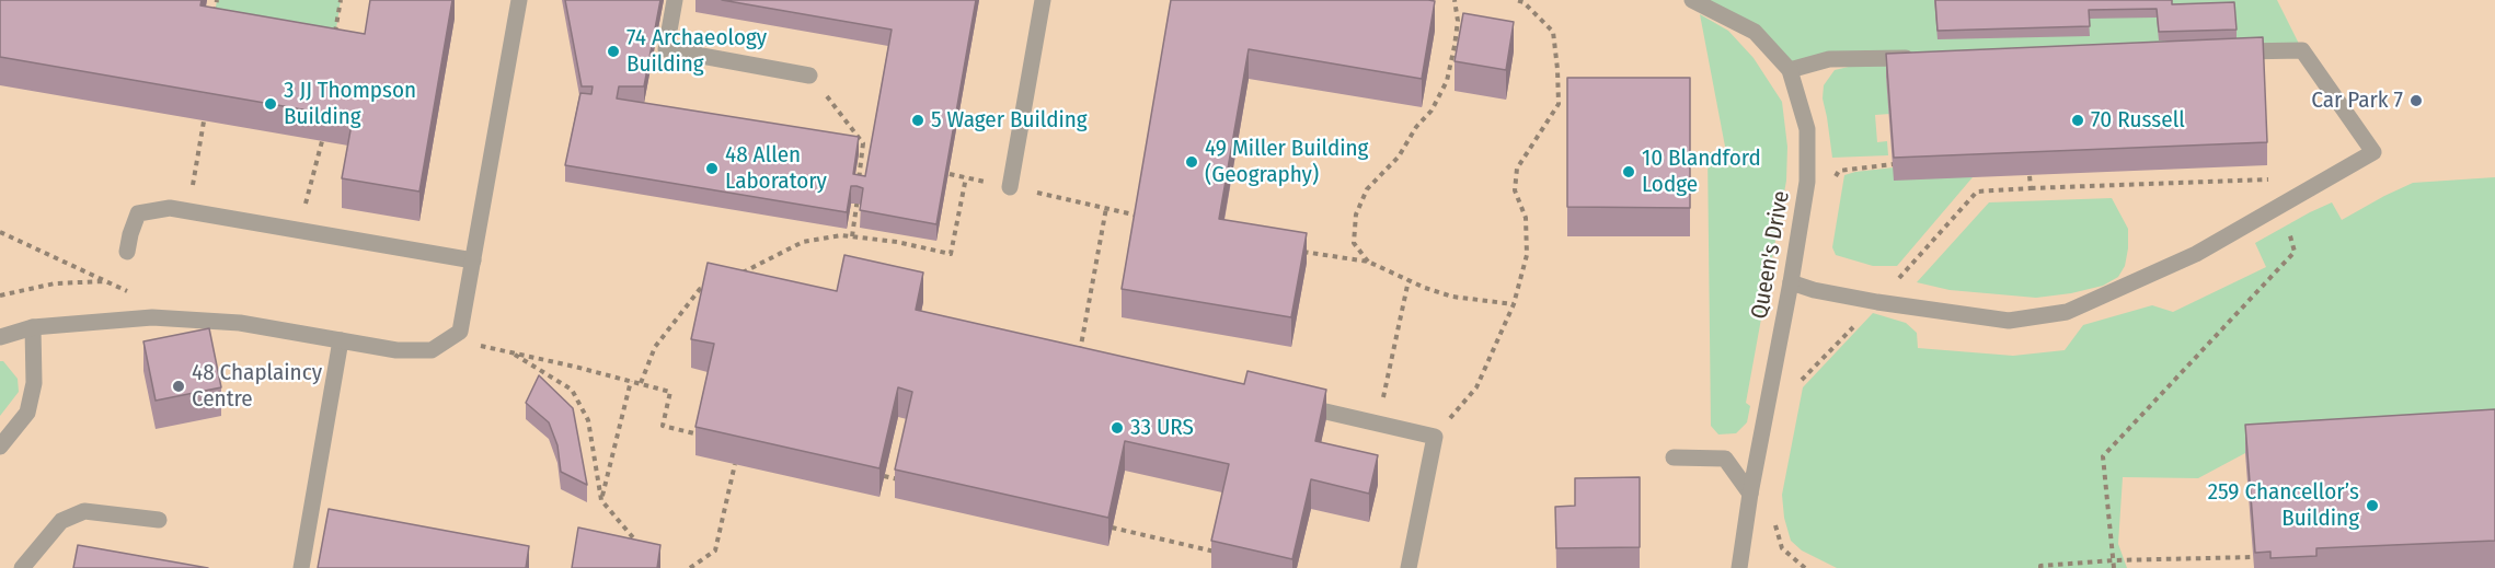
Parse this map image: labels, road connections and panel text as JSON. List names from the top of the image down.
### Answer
{
  "streets": {
    "street": ["Queen's Drive"]
  },
  "places": [
    "74 Archaeology Building",
    "Car Park 7",
    "3 JJ Thompson Building",
    "5 Wager Building",
    "70 Russell",
    "49 Miller Building (Geography)",
    "48 Allen Laboratory",
    "10 Blandford Lodge",
    "48 Chaplaincy Centre",
    "33 URS",
    "259 Chancellor’s Building"
  ]
}
